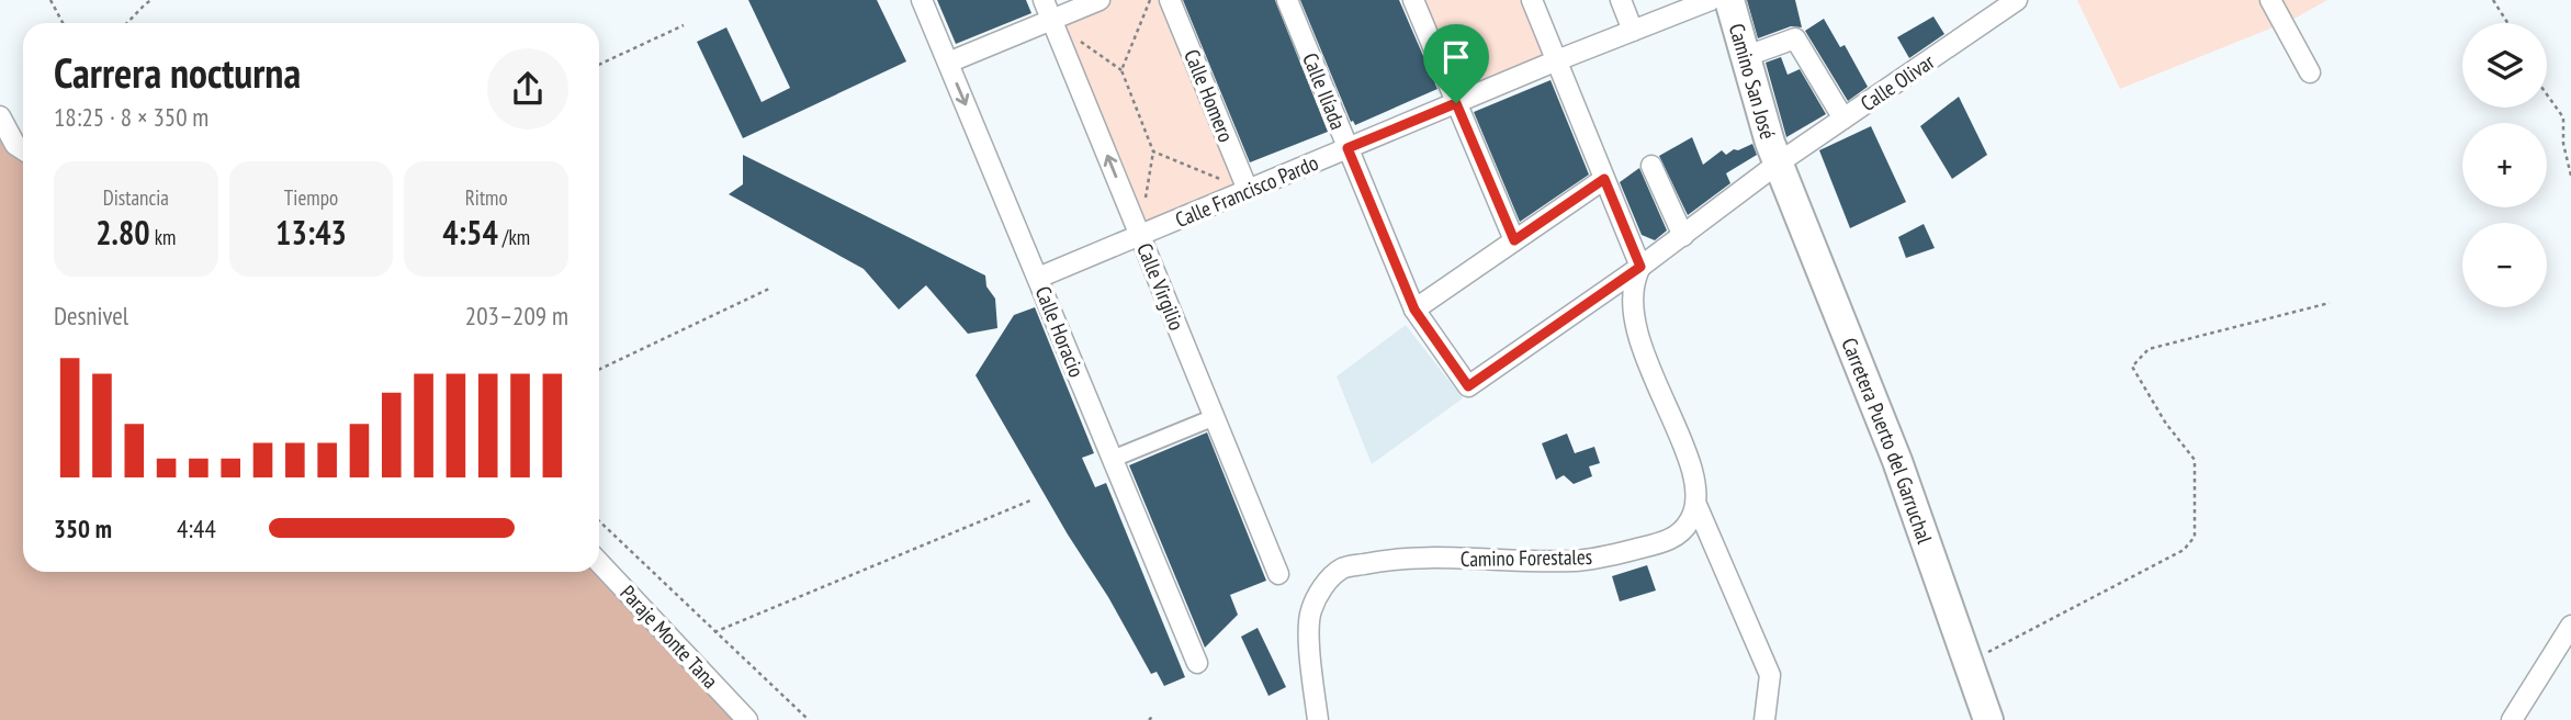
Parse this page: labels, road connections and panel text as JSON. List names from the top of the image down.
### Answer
{
  "streets": {
    "main road": ["Camino San José", "Carretera Puerto del Garruchal"],
    "street": [
      "Calle Olivar",
      "Calle Ilíada",
      "Calle Homero",
      "Calle Francisco Pardo",
      "Calle Virgilio",
      "Calle Horacio",
      "Camino Forestales",
      "Paraje Monte Tana"
    ]
  },
  "crossings": [
    ["Camino San José", "Calle Olivar"],
    ["Camino San José", "Carretera Puerto del Garruchal"],
    ["Calle Olivar", "Calle Ilíada"],
    ["Calle Olivar", "Carretera Puerto del Garruchal"],
    ["Calle Ilíada", "Calle Francisco Pardo"],
    ["Calle Homero", "Calle Francisco Pardo"],
    ["Calle Francisco Pardo", "Calle Virgilio"],
    ["Calle Francisco Pardo", "Calle Horacio"]
  ],
  "one_way": ["Calle Virgilio"],
  "page": {
    "map_buttons": ["+", "−"],
    "heading": ["Carrera nocturna", "18:25 · 8 × 350 m"],
    "stats": [
      ["Distancia", "2.80 km"],
      ["Tiempo", "13:43"],
      ["Ritmo", "4:54 /km"]
    ],
    "chart": ["Desnivel", "203–209 m"],
    "list": [
      {
        "name": "350 m",
        "note": "4:44"
      }
    ]
  }
}
